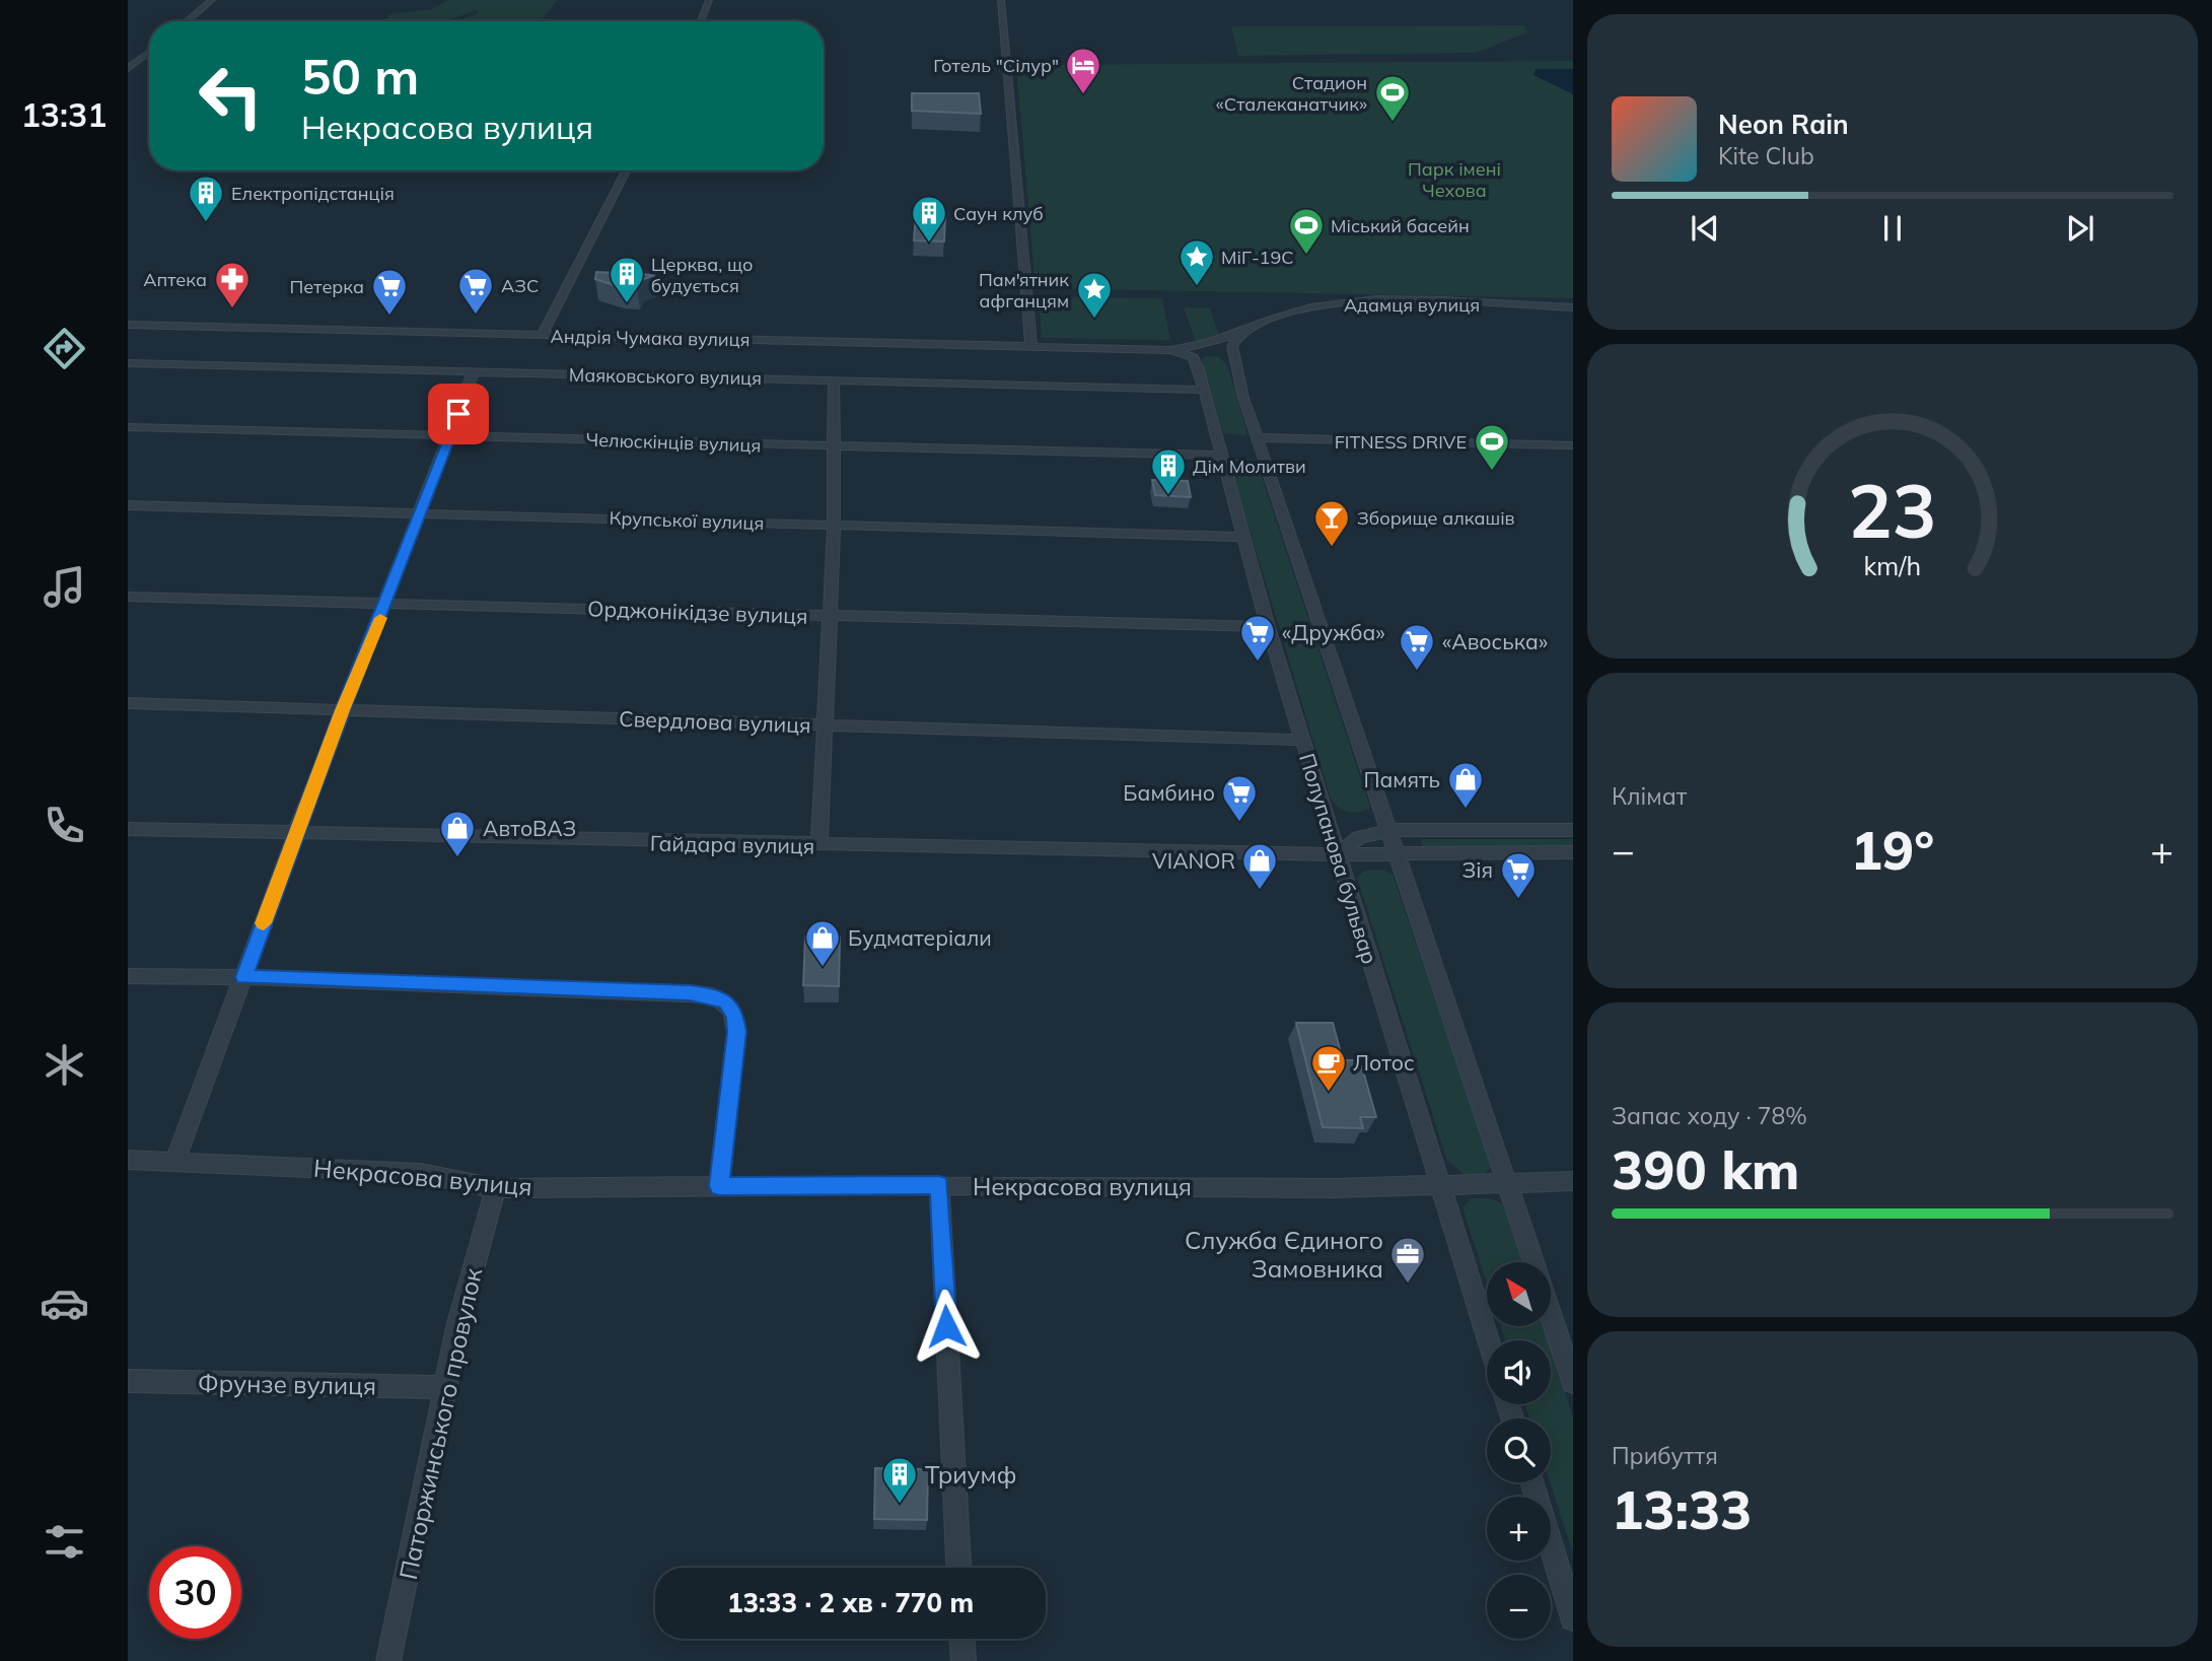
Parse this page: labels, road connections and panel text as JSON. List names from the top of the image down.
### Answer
{
  "streets": {
    "street": [
      "Адамця вулиця",
      "Андрія Чумака вулиця",
      "Маяковського вулиця",
      "Челюскінців вулиця",
      "Крупської вулиця",
      "Орджонікідзе вулиця",
      "Свердлова вулиця",
      "Гайдара вулиця",
      "Полупанова бульвар",
      "Некрасова вулиця",
      "Фрунзе вулиця",
      "Паторжинського провулок"
    ]
  },
  "crossings": [
    ["Адамця вулиця", "Андрія Чумака вулиця"],
    ["Адамця вулиця", "Полупанова бульвар"],
    ["Андрія Чумака вулиця", "Полупанова бульвар"],
    ["Маяковського вулиця", "Полупанова бульвар"],
    ["Челюскінців вулиця", "Полупанова бульвар"],
    ["Крупської вулиця", "Полупанова бульвар"],
    ["Орджонікідзе вулиця", "Полупанова бульвар"],
    ["Свердлова вулиця", "Полупанова бульвар"],
    ["Гайдара вулиця", "Полупанова бульвар"],
    ["Полупанова бульвар", "Некрасова вулиця"],
    ["Некрасова вулиця", "Паторжинського провулок"],
    ["Фрунзе вулиця", "Паторжинського провулок"]
  ],
  "parks": ["Парк імені Чехова"],
  "places": {
    "hotel": ["Готель \"Сілур\""],
    "sports": ["Стадион «Сталеканатчик»", "Міський басейн", "FITNESS DRIVE"],
    "building": [
      "Електропідстанція",
      "Саун клуб",
      "Церква, що будується",
      "Дім Молитви",
      "Триумф"
    ],
    "place": ["МіГ-19С", "Пам'ятник афганцям"],
    "pharmacy": ["Аптека"],
    "supermarket": [
      "АЗС",
      "Петерка",
      "«Дружба»",
      "«Авоська»",
      "Бамбино",
      "Зія"
    ],
    "bar": ["Зборище алкашів"],
    "shop": [
      "Память",
      "АвтоВАЗ",
      "VIANOR",
      "Будматеріали"
    ],
    "cafe": ["Лотос"],
    "office": ["Служба Єдиного Замовника"]
  },
  "north": "top left",
  "page": {
    "tabs": "13:31",
    "turn": ["50 m", "Некрасова вулиця"],
    "song": ["Neon Rain", "Kite Club"],
    "tile": [
      "Клімат",
      ["Запас ходу · 78%", "390 km"],
      ["Прибуття", "13:33"]
    ],
    "heat": ["−", "19°", "+"],
    "map_buttons": ["+", "−"],
    "limit": "30",
    "trip": "13:33 · 2 хв · 770 m",
    "gauge": ["23", "km/h"]
  }
}
